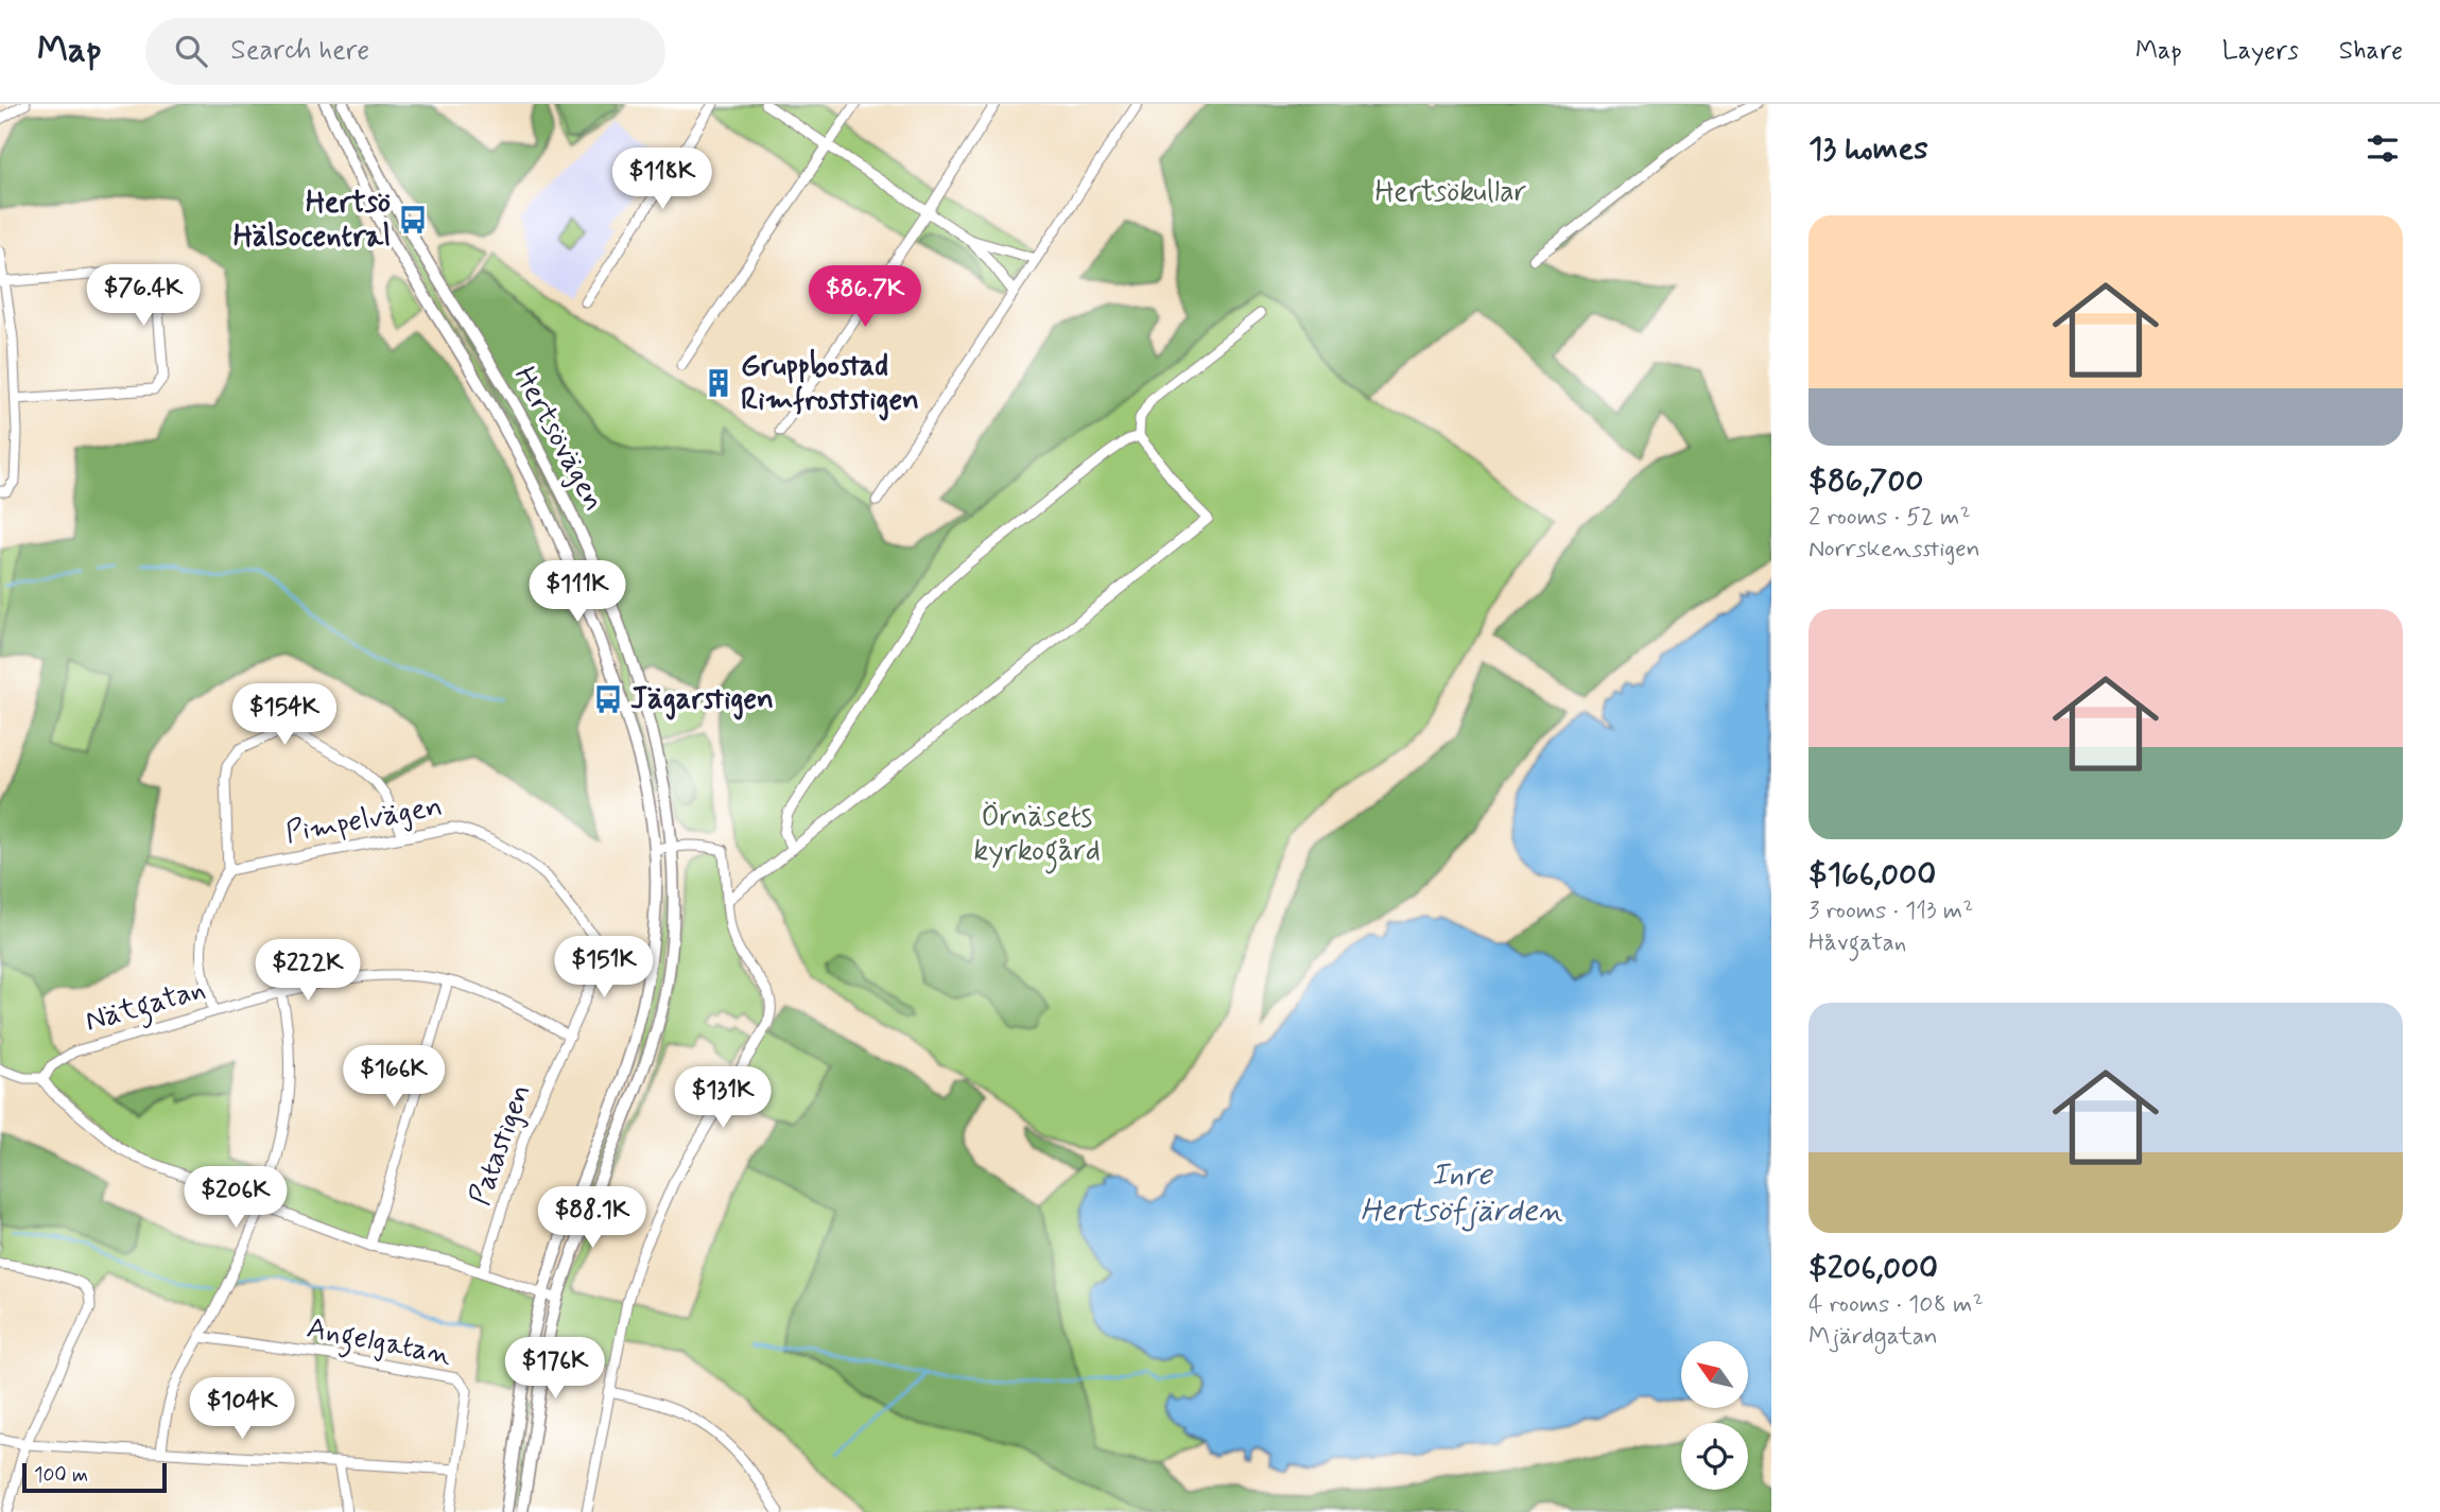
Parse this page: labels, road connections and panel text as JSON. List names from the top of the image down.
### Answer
{
  "streets": {
    "main road": ["Hertsövägen"],
    "street": [
      "Pimpelvägen",
      "Nätgatan",
      "Patastigen",
      "Angelgatan"
    ]
  },
  "crossings": [
    ["Pimpelvägen", "Nätgatan"],
    ["Pimpelvägen", "Patastigen"],
    ["Nätgatan", "Patastigen"]
  ],
  "water": ["Inre Hertsöfjärden"],
  "parks": ["Hertsökullar", "Örnäsets kyrkogård"],
  "places": {
    "bus stop": ["Hertsö Hälsocentral", "Jägarstigen"],
    "building": ["Gruppbostad Rimfroststigen"]
  },
  "scale_bar": "100 m",
  "north": "top left",
  "page": {
    "header": "Map",
    "search": "Search here",
    "nav": ["Map", "Layers", "Share"],
    "heading": "13 homes",
    "price": [
      "$118K",
      "$76.4K",
      "$86.7K",
      "$111K",
      "$154K",
      "$151K",
      "$222K",
      "$166K",
      "$131K",
      "$206K",
      "$88.1K",
      "$176K",
      "$104K"
    ],
    "list": [
      {
        "name": "$86,700",
        "note": "2 rooms · 52 m² · Norrskensstigen"
      },
      {
        "name": "$166,000",
        "note": "3 rooms · 113 m² · Håvgatan"
      },
      {
        "name": "$206,000",
        "note": "4 rooms · 108 m² · Mjärdgatan"
      }
    ],
    "scale": "100 m"
  }
}
